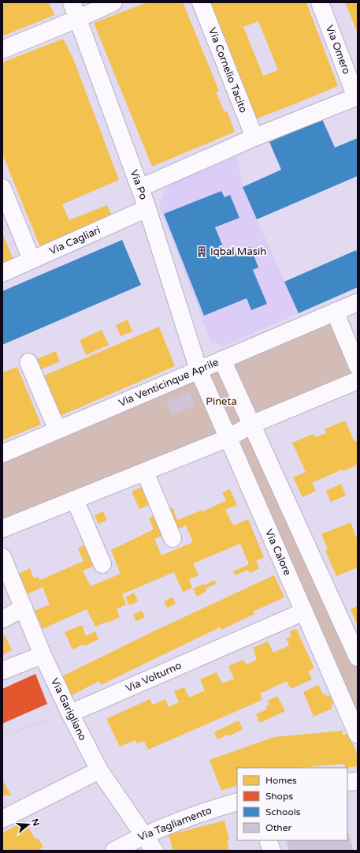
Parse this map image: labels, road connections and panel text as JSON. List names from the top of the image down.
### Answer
{
  "streets": {
    "street": [
      "Via Omero",
      "Via Cornelio Tacito",
      "Via Po",
      "Via Cagliari",
      "Via Venticinque Aprile",
      "Via Calore",
      "Via Volturno",
      "Via Garigliano",
      "Via Tagliamento"
    ]
  },
  "crossings": [
    ["Via Po", "Via Cagliari"],
    ["Via Po", "Via Venticinque Aprile"],
    ["Via Po", "Via Calore"],
    ["Via Venticinque Aprile", "Via Calore"],
    ["Via Calore", "Via Volturno"],
    ["Via Volturno", "Via Garigliano"],
    ["Via Garigliano", "Via Tagliamento"]
  ],
  "parks": ["Pineta"],
  "places": {
    "building": ["Iqbal Masih"]
  },
  "legend": [
    "Homes",
    "Shops",
    "Schools",
    "Other"
  ],
  "north": "right"
}
